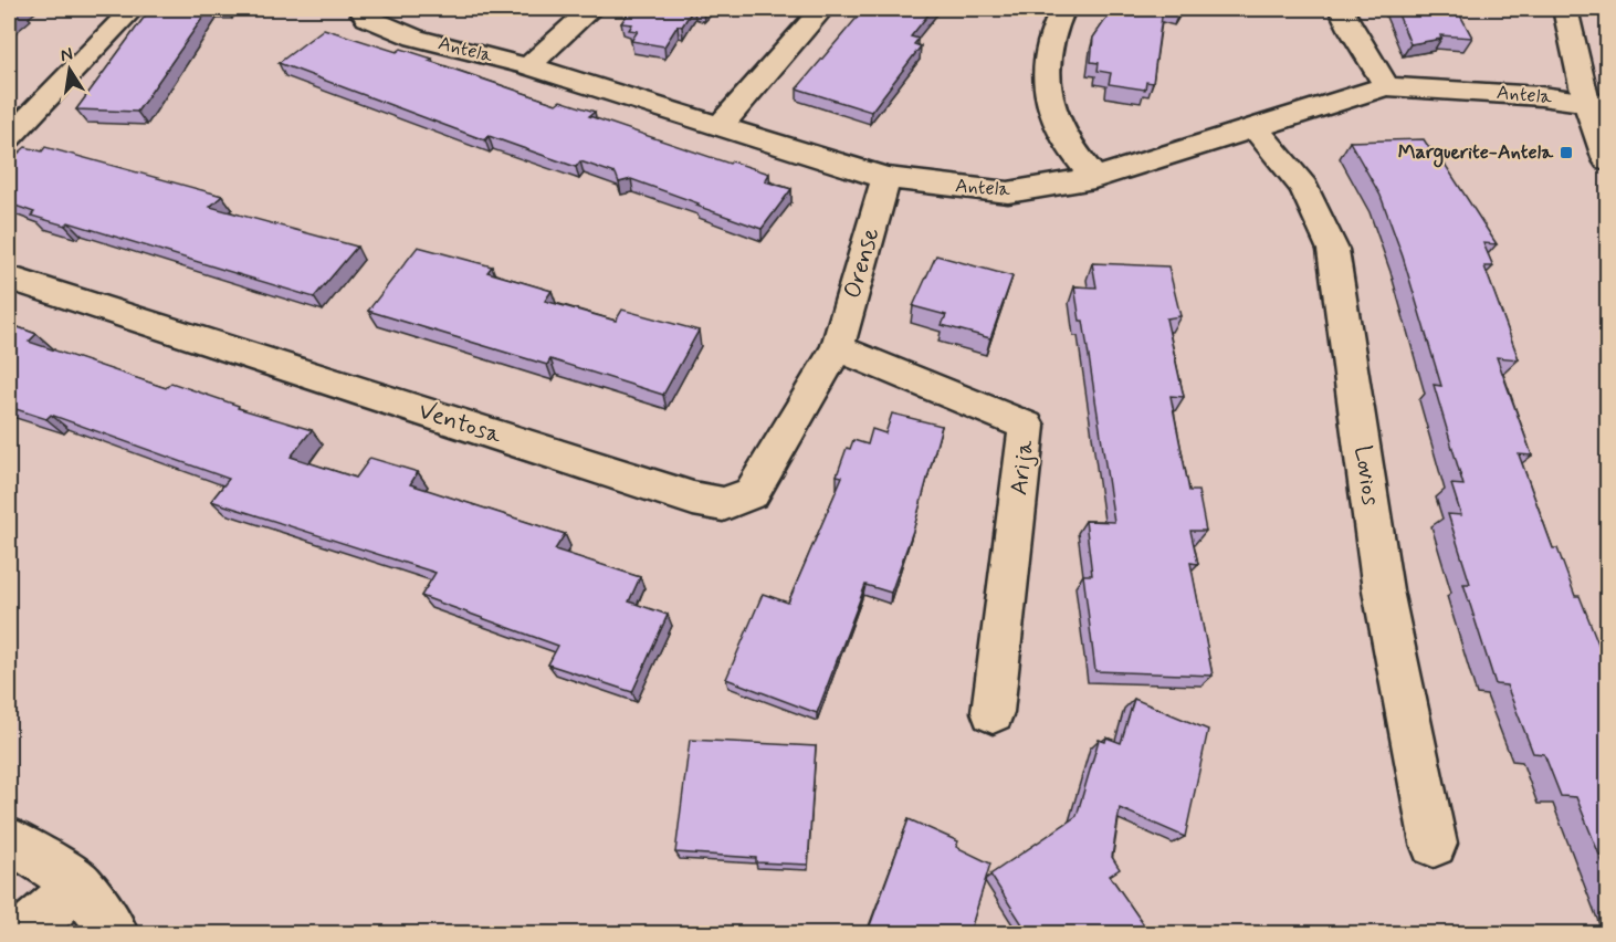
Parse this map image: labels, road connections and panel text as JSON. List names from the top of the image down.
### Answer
{
  "streets": {
    "street": [
      "Antela",
      "Orense",
      "Ventosa",
      "Arija",
      "Lovios"
    ]
  },
  "crossings": [
    ["Antela", "Orense"],
    ["Antela", "Lovios"],
    ["Orense", "Ventosa"],
    ["Orense", "Arija"],
    ["Ventosa", "Arija"]
  ],
  "places": {
    "transit": ["Marguerite-Antela"]
  },
  "north": "top"
}
